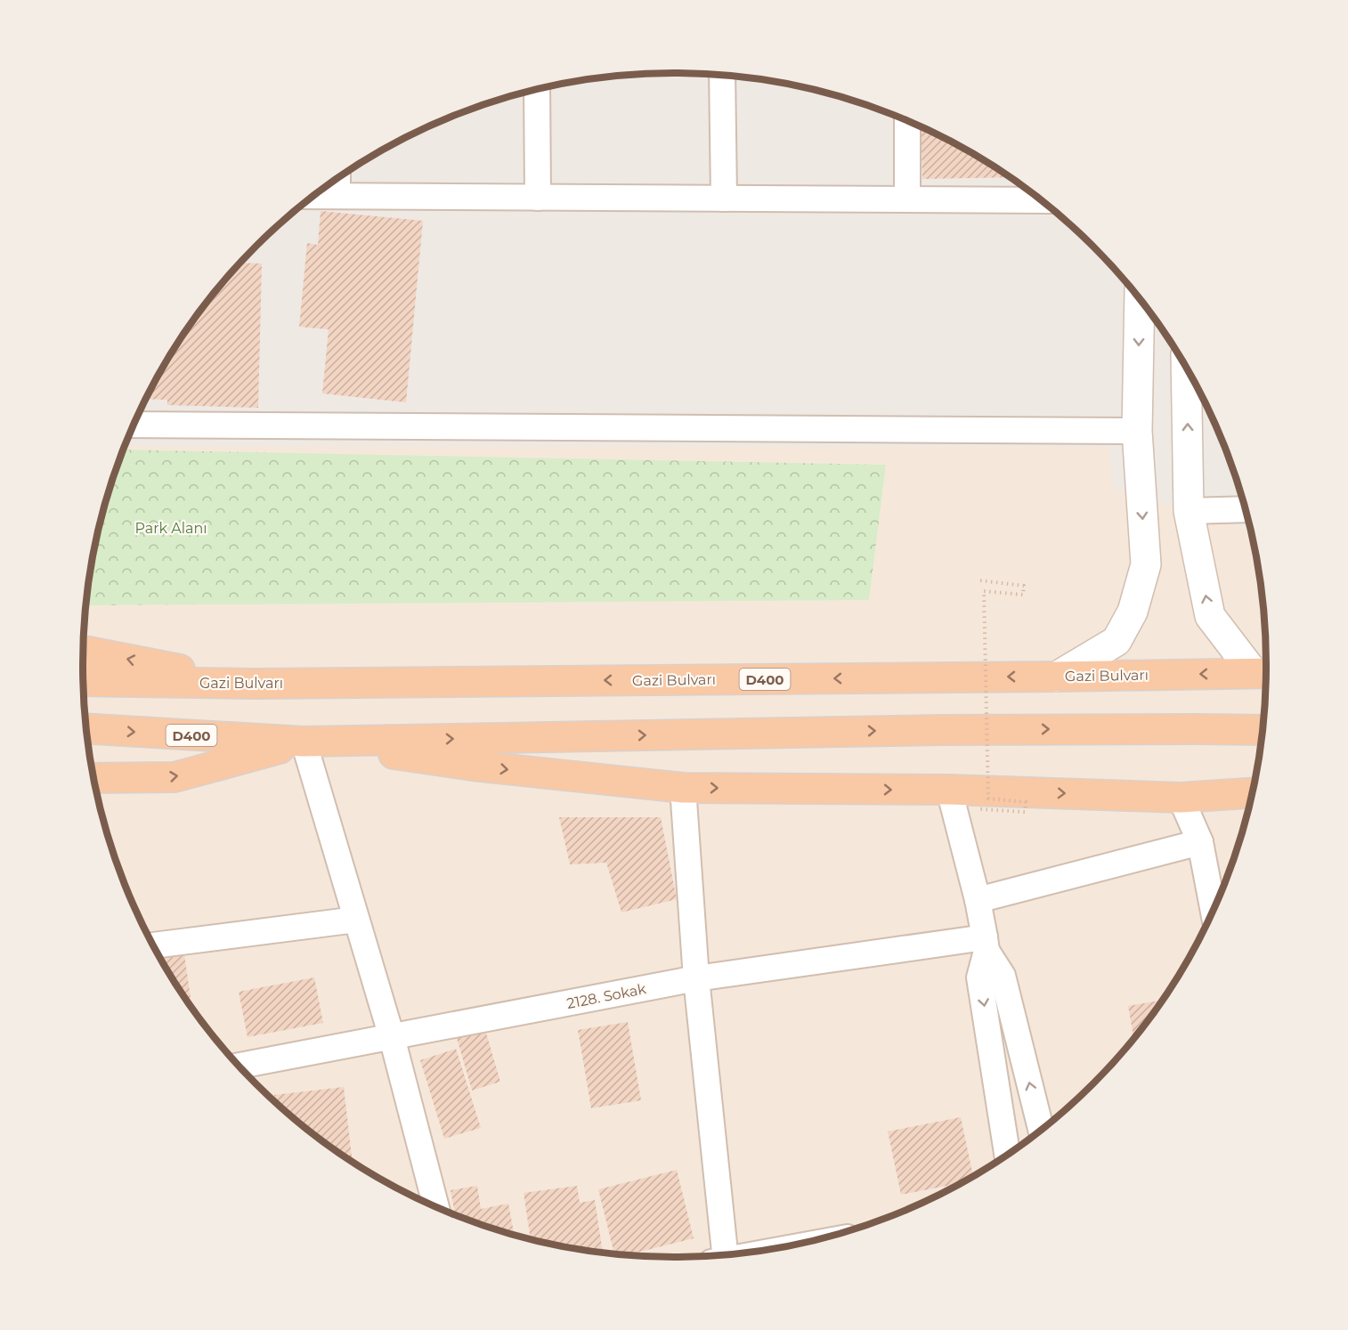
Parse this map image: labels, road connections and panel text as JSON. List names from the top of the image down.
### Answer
{
  "streets": {
    "highway": ["Gazi Bulvarı", "D400"],
    "street": ["2128. Sokak"]
  },
  "parks": ["Park Alanı"]
}
